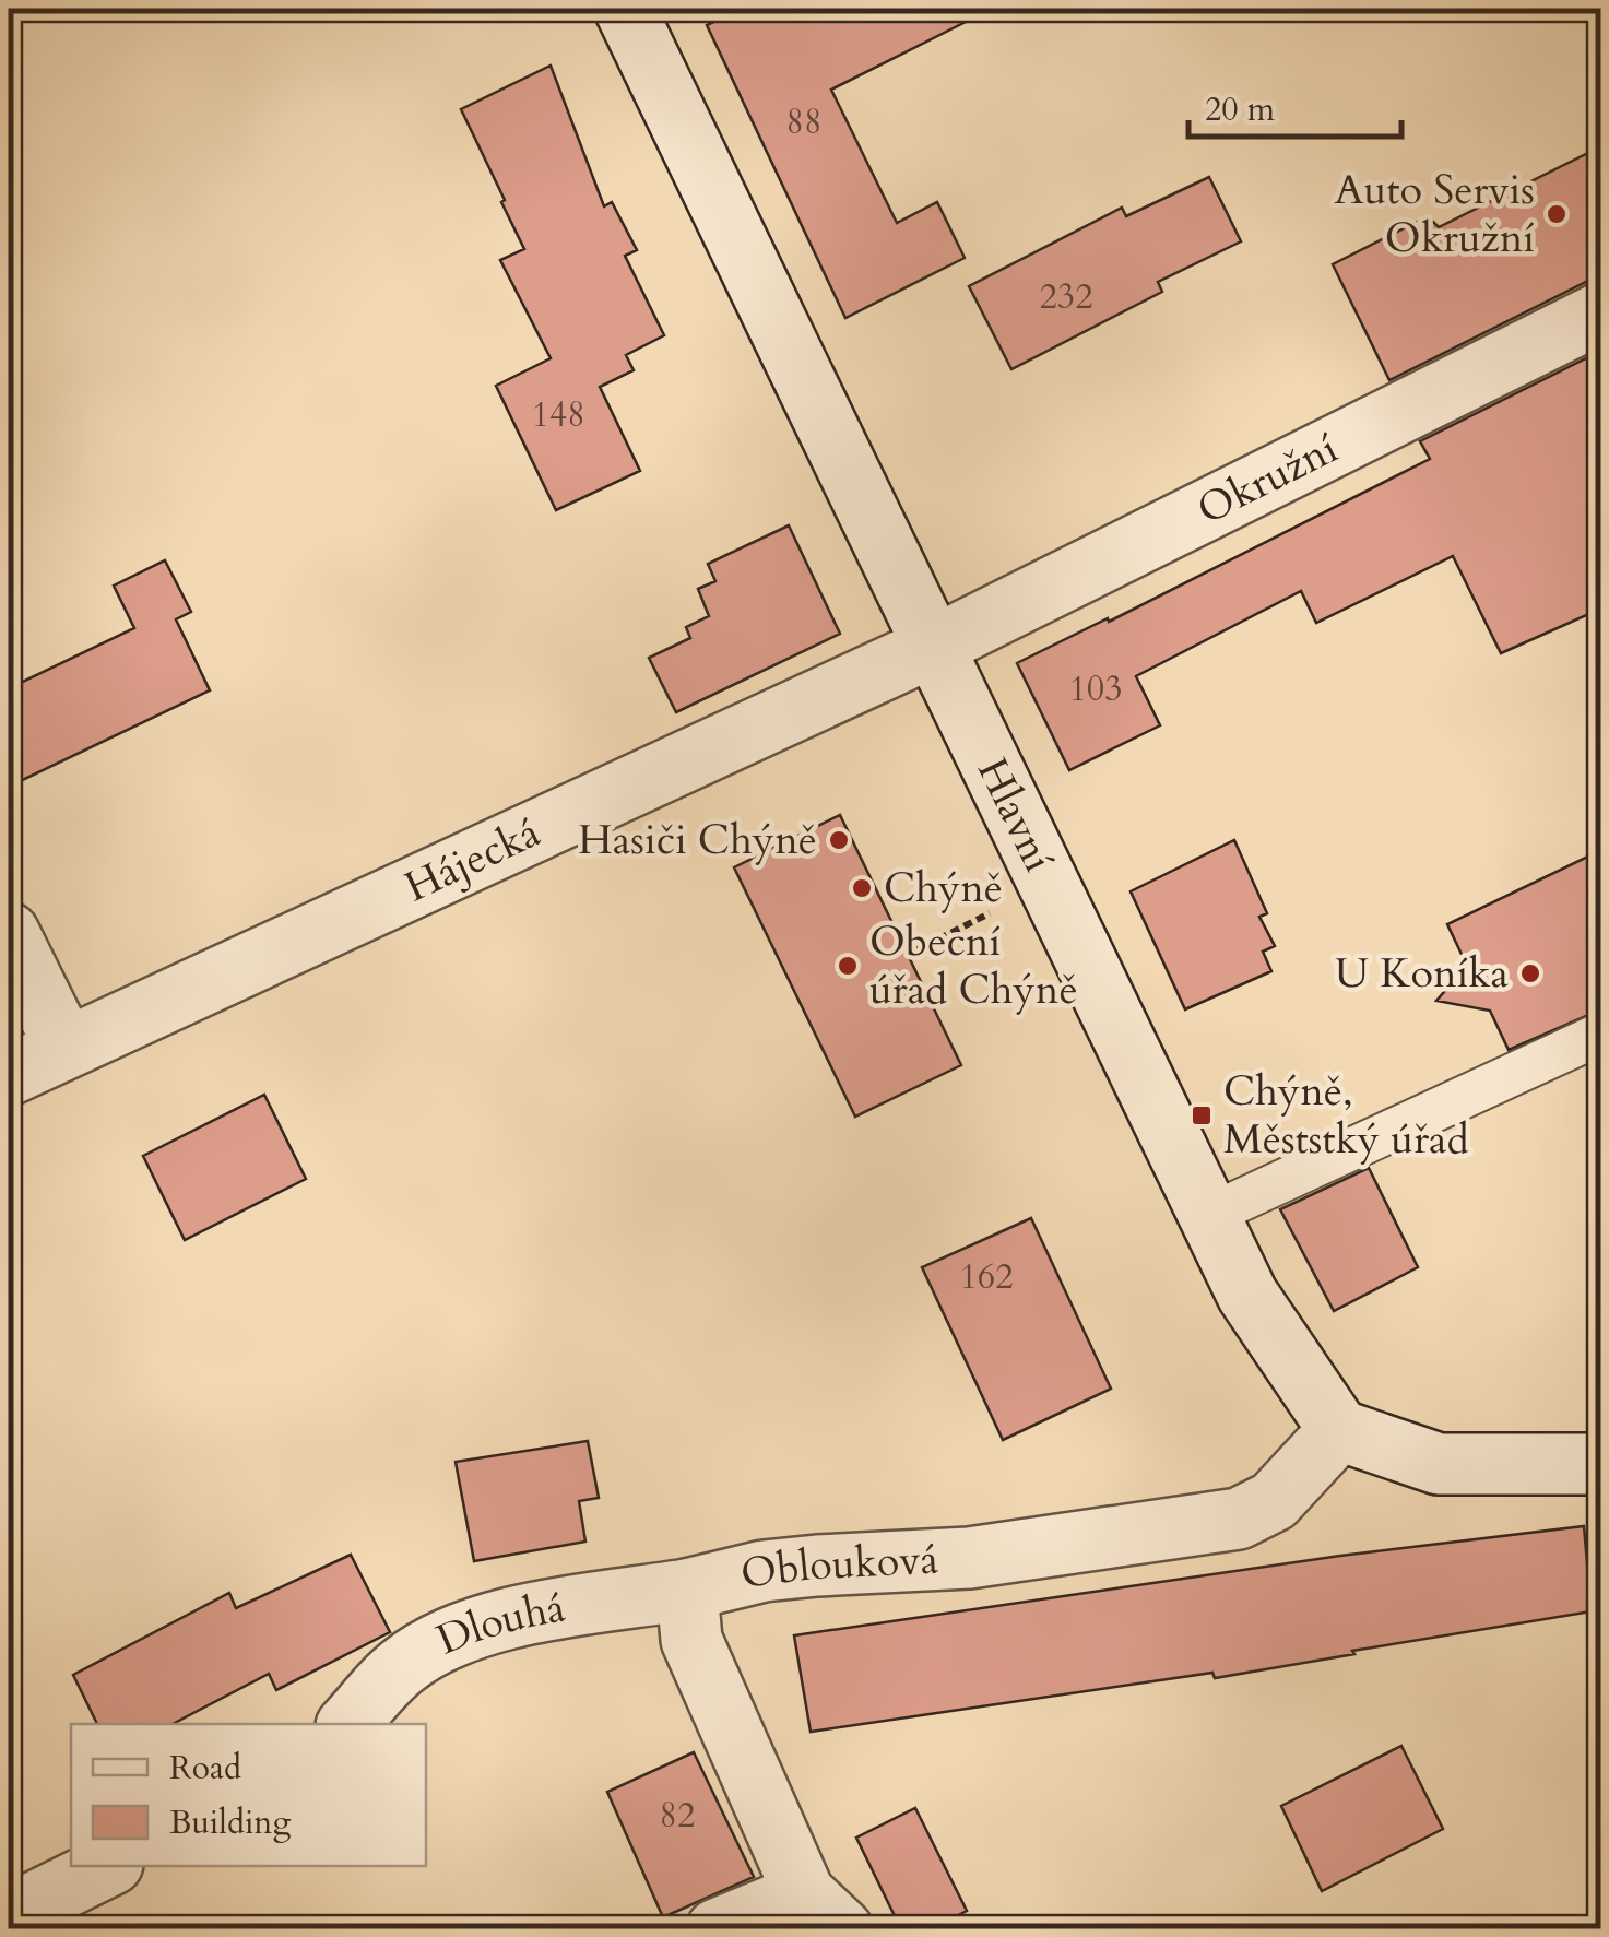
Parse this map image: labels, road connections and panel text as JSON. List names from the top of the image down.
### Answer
{
  "streets": {
    "street": [
      "Okružní",
      "Hlavní",
      "Hájecká",
      "Oblouková",
      "Dlouhá"
    ]
  },
  "crossings": [
    ["Okružní", "Hlavní"],
    ["Okružní", "Hájecká"],
    ["Hlavní", "Hájecká"],
    ["Hlavní", "Oblouková"],
    ["Oblouková", "Dlouhá"]
  ],
  "places": {
    "other": [
      "Auto Servis Okružní",
      "Hasiči Chýně",
      "Chýně",
      "Obecní úřad Chýně",
      "U Koníka"
    ],
    "transit": ["Chýně, Měststký úřad"]
  },
  "house_numbers": [
    "88",
    "232",
    "148",
    "103",
    "162",
    "82"
  ],
  "legend": ["Road", "Building"],
  "scale_bar": "20 m"
}
